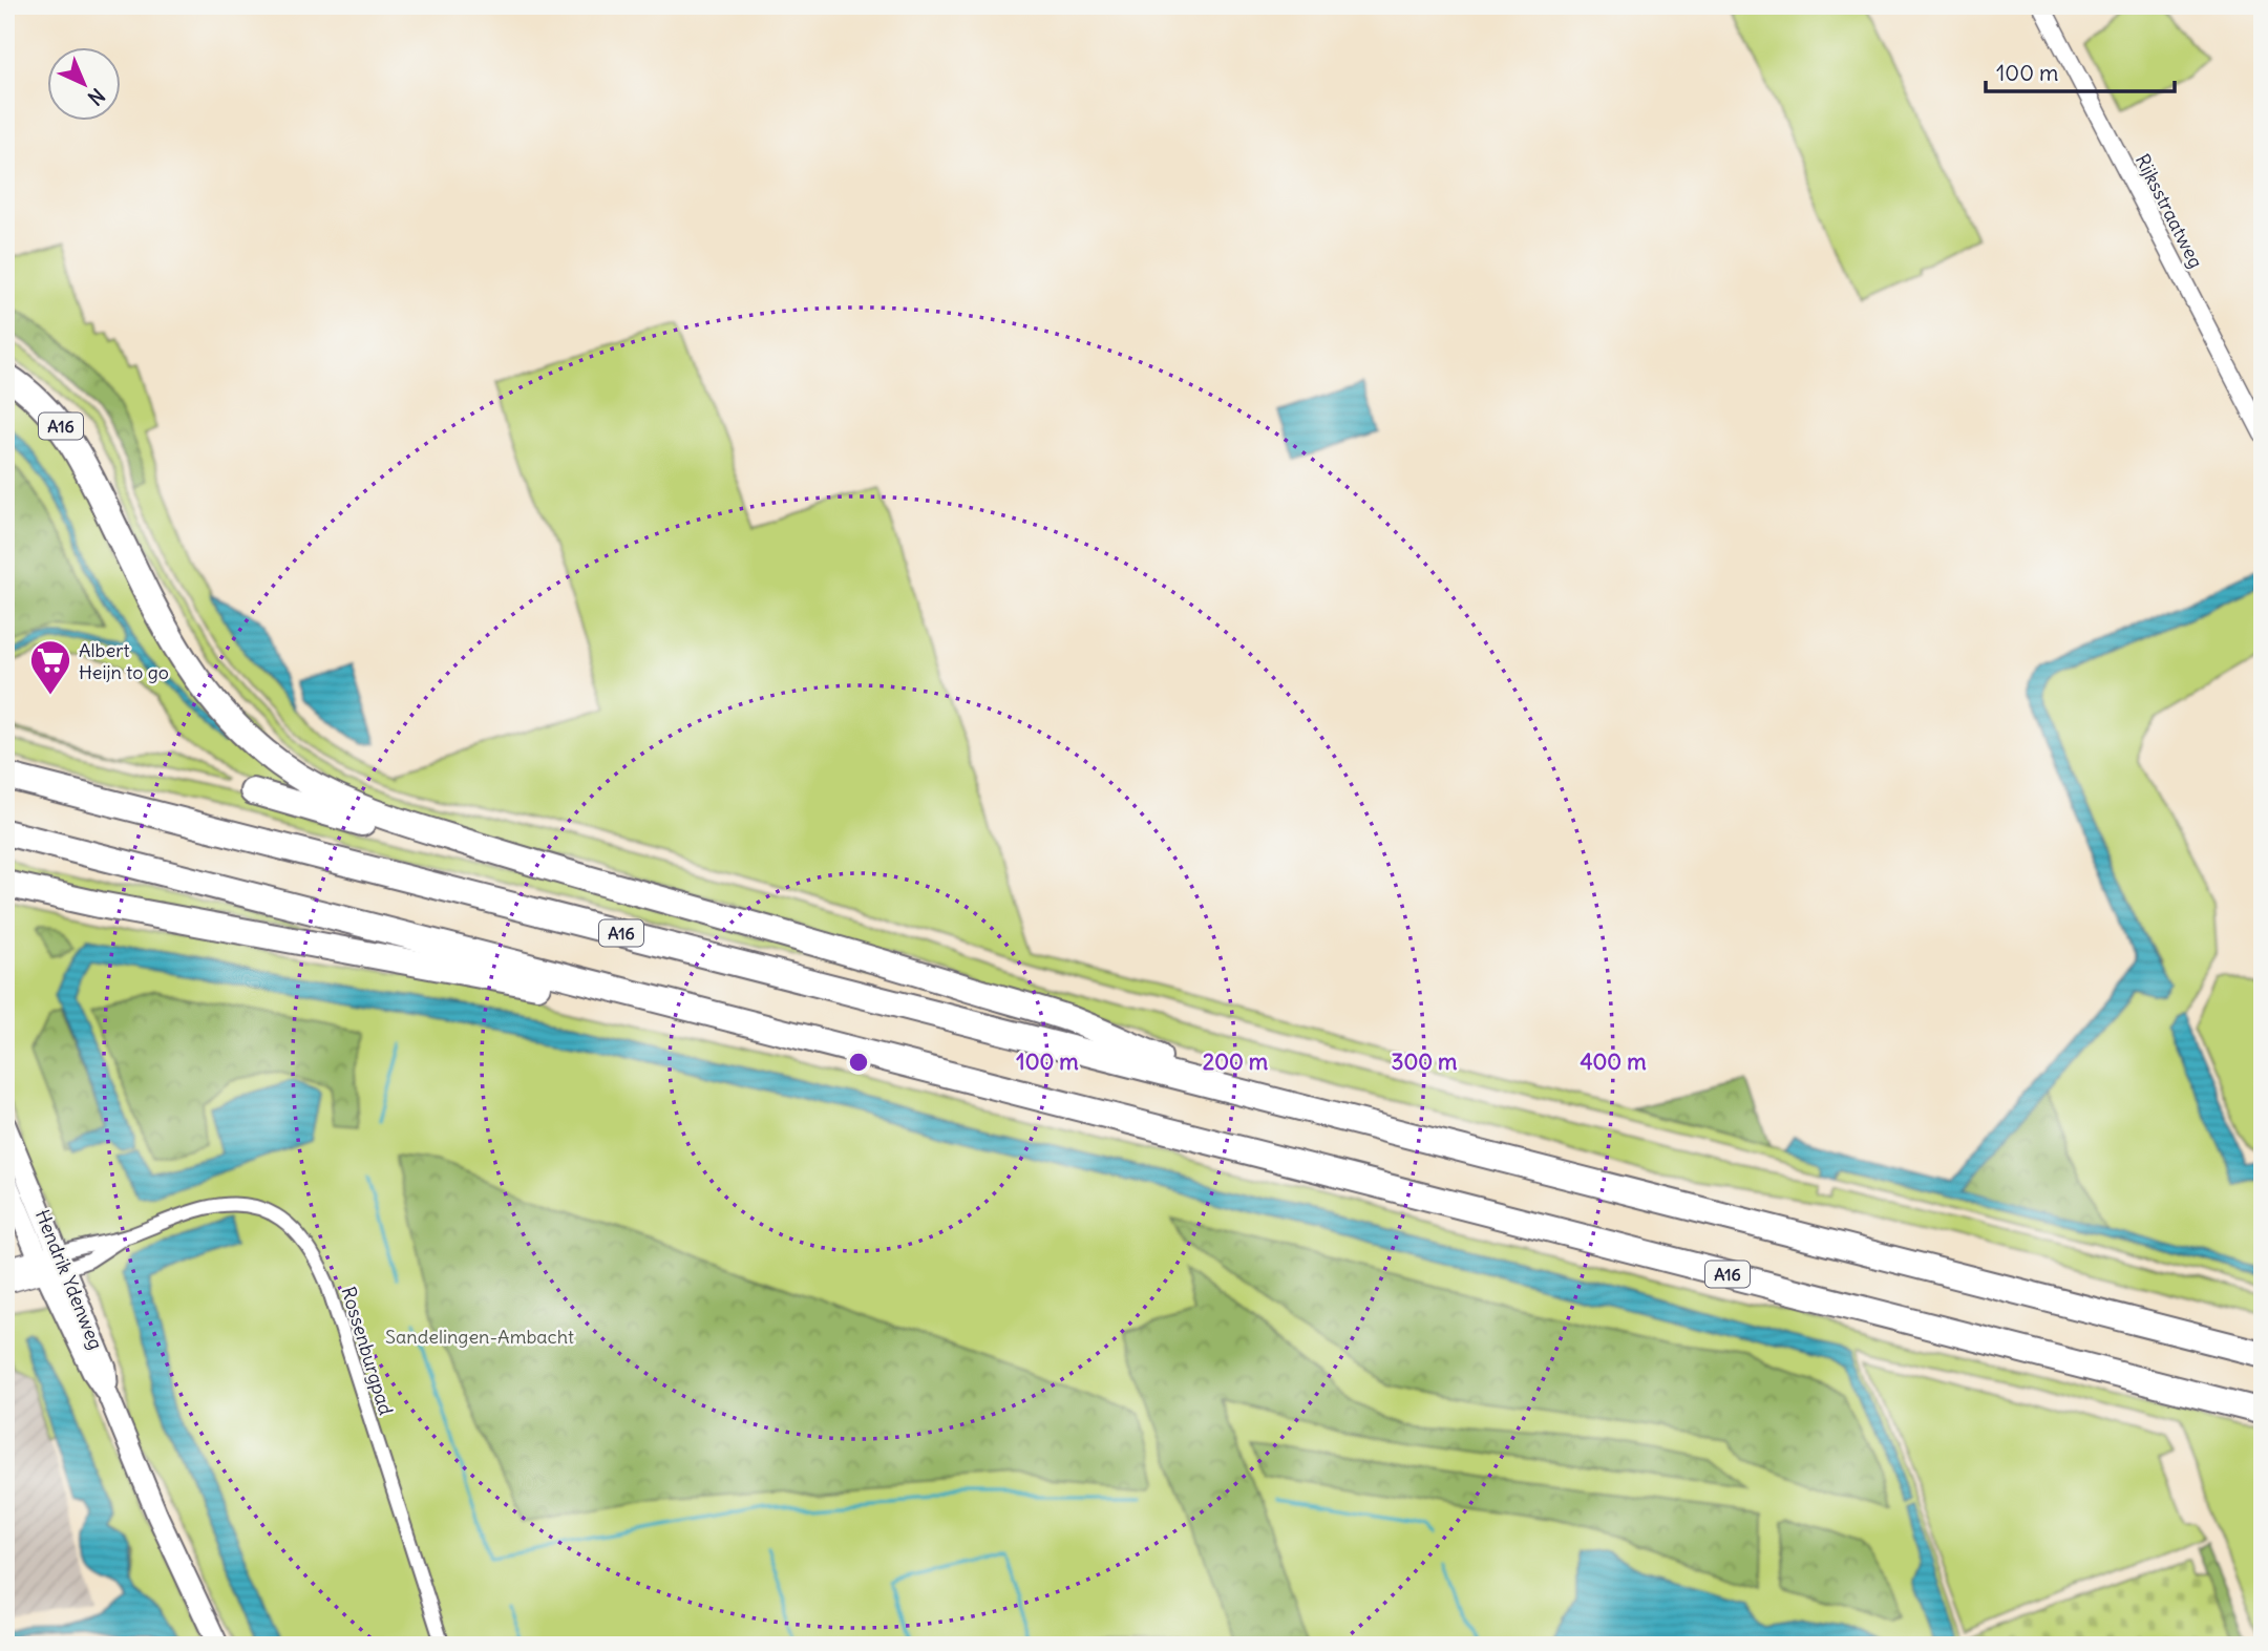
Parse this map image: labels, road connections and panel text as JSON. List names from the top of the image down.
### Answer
{
  "streets": {
    "highway": ["A16"],
    "main road": ["Hendrik Ydenweg"],
    "street": ["Rijksstraatweg", "Rossenburgpad"]
  },
  "crossings": [
    ["Hendrik Ydenweg", "Rossenburgpad"]
  ],
  "parks": ["Sandelingen-Ambacht"],
  "places": {
    "supermarket": ["Albert Heijn to go"]
  },
  "scale_bar": "100 m",
  "north": "bottom right",
  "rings": [
    "100 m",
    "200 m",
    "300 m",
    "400 m"
  ]
}
